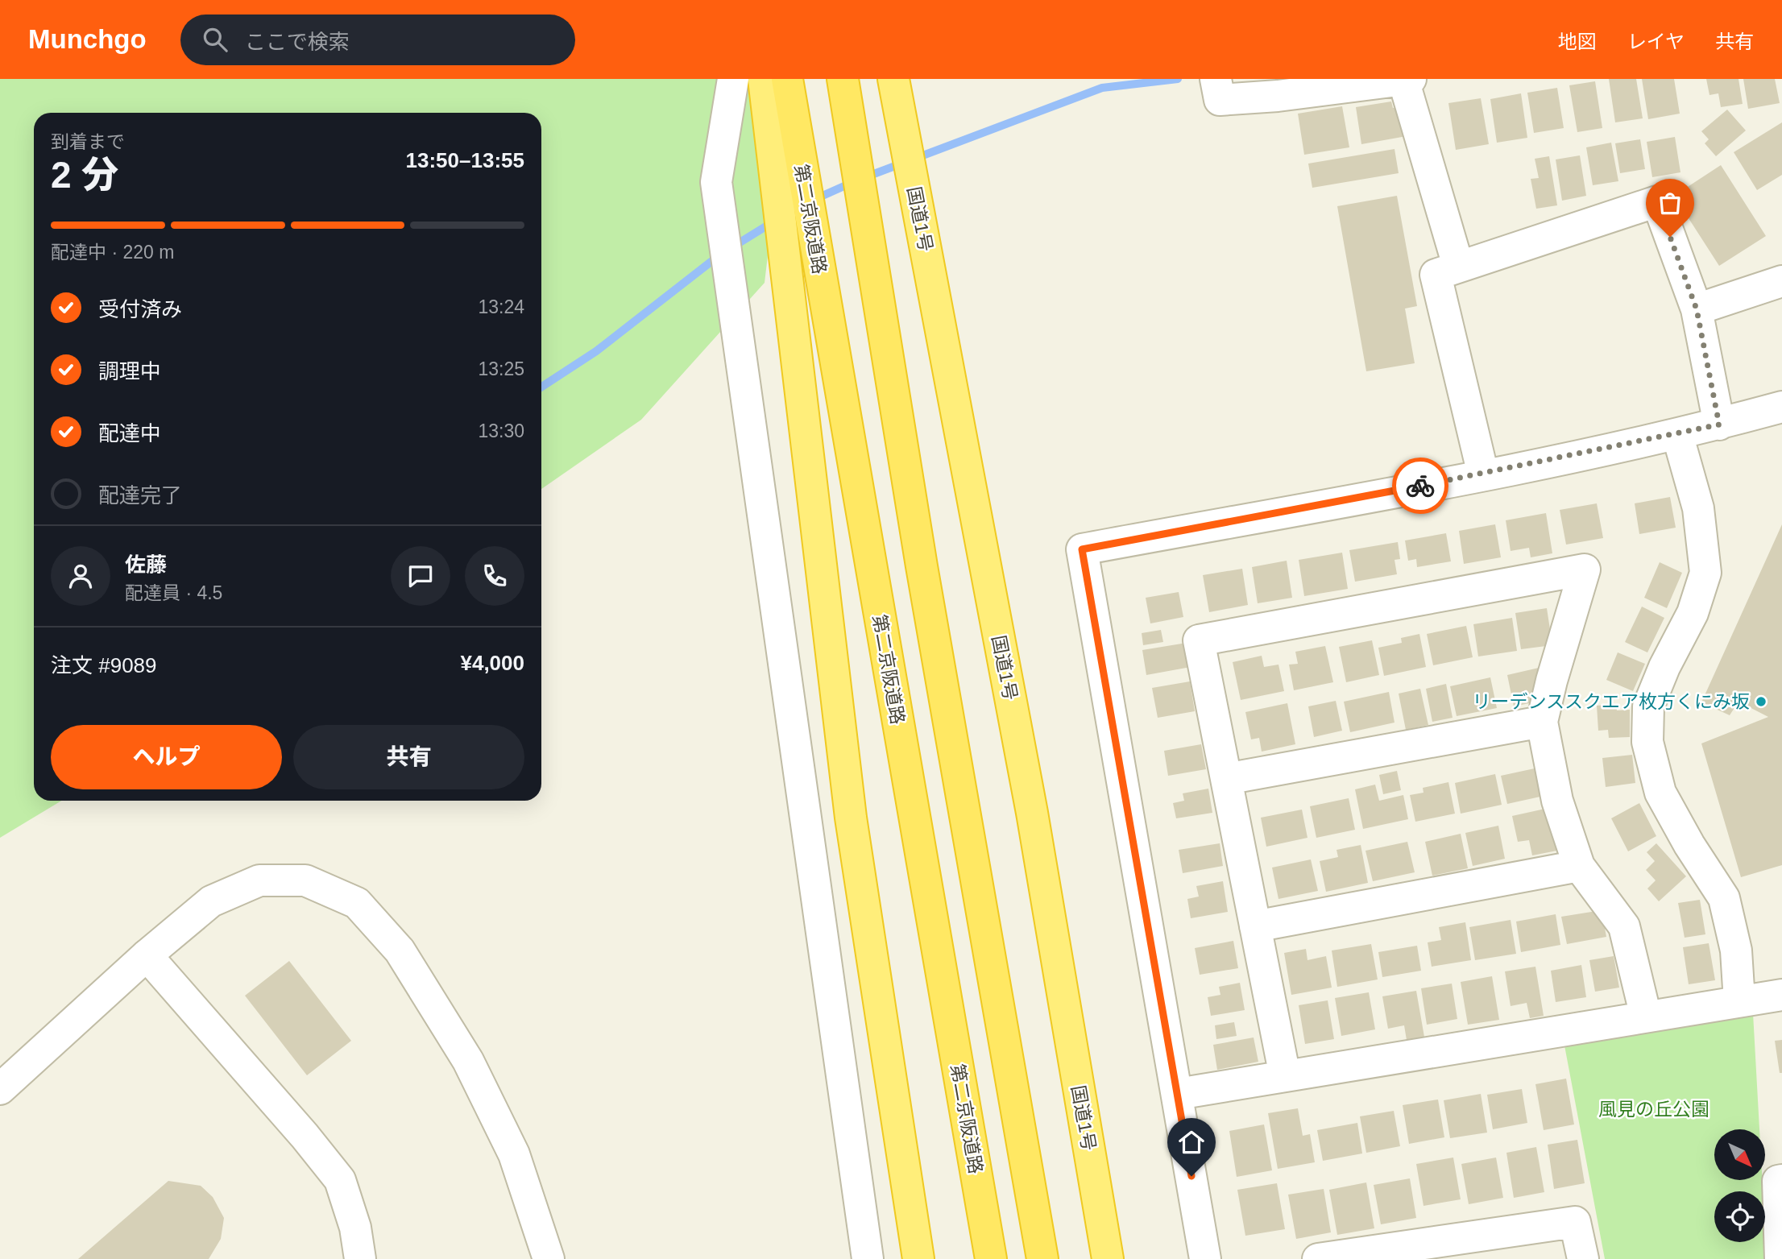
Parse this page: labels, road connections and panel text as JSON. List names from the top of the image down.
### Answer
{
  "streets": {
    "highway": ["第二京阪道路", "国道1号"]
  },
  "parks": ["風見の丘公園"],
  "places": ["リーデンススクエア枚方くにみ坂"],
  "north": "bottom right",
  "page": {
    "header": "Munchgo",
    "search": "ここで検索",
    "nav": ["地図", "レイヤ", "共有"],
    "heading": ["2 分", "到着まで", "13:50–13:55"],
    "panel": [
      "佐藤",
      "配達員 · 4.5",
      "注文 #9089",
      "¥4,000"
    ],
    "bar": "配達中 · 220 m",
    "list": [
      ["受付済み", "13:24"],
      ["調理中", "13:25"],
      ["配達中", "13:30"],
      "配達完了"
    ],
    "buttons": ["ヘルプ", "共有"]
  }
}
